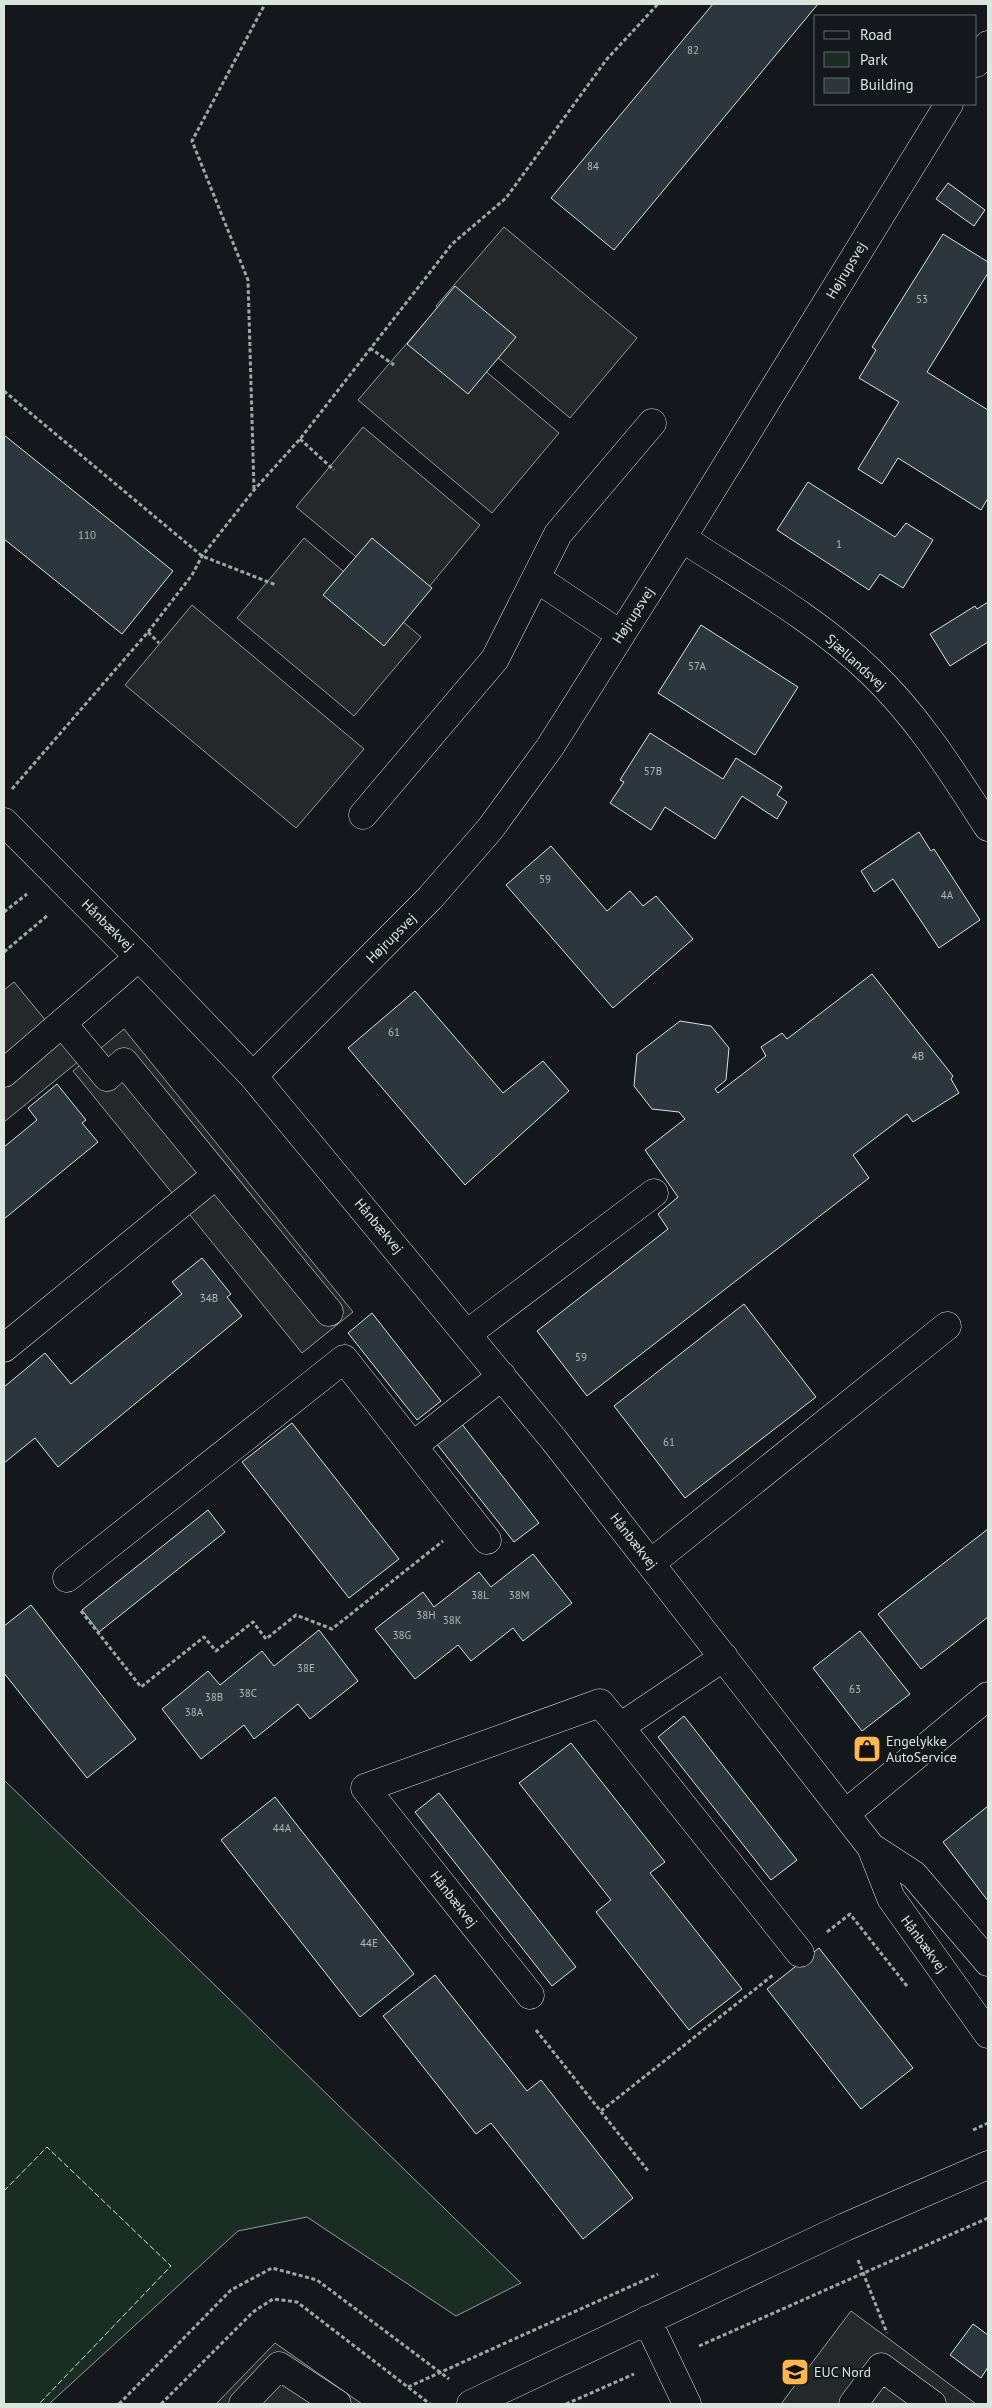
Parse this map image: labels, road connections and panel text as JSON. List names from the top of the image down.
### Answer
{
  "streets": {
    "street": ["Højrupsvej", "Sjællandsvej", "Hånbækvej"]
  },
  "crossings": [
    ["Højrupsvej", "Sjællandsvej"],
    ["Højrupsvej", "Hånbækvej"]
  ],
  "places": {
    "shop": ["Engelykke AutoService"],
    "school or university": ["EUC Nord"]
  },
  "house_numbers": [
    "82",
    "84",
    "53",
    "110",
    "1",
    "57A",
    "57B",
    "59",
    "4A",
    "61",
    "4B",
    "34B",
    "59",
    "61",
    "38L",
    "38M",
    "38H",
    "38K",
    "38G",
    "38E",
    "63",
    "38C",
    "38B",
    "38A",
    "44A",
    "44E"
  ],
  "legend": ["Road", "Park", "Building"]
}
